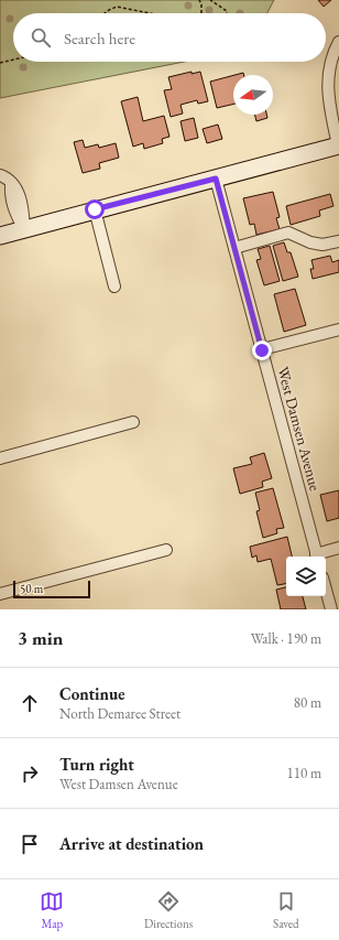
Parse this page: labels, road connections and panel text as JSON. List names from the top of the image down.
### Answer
{
  "streets": {
    "street": ["West Damsen Avenue"]
  },
  "scale_bar": "50 m",
  "north": "left",
  "page": {
    "search": "Search here",
    "scale": "50 m",
    "heading": ["3 min", "Walk · 190 m"],
    "list": [
      ["Continue", "North Demaree Street", "80 m"],
      ["Turn right", "West Damsen Avenue", "110 m"],
      "Arrive at destination"
    ],
    "nav": ["Map", "Directions", "Saved"]
  }
}
